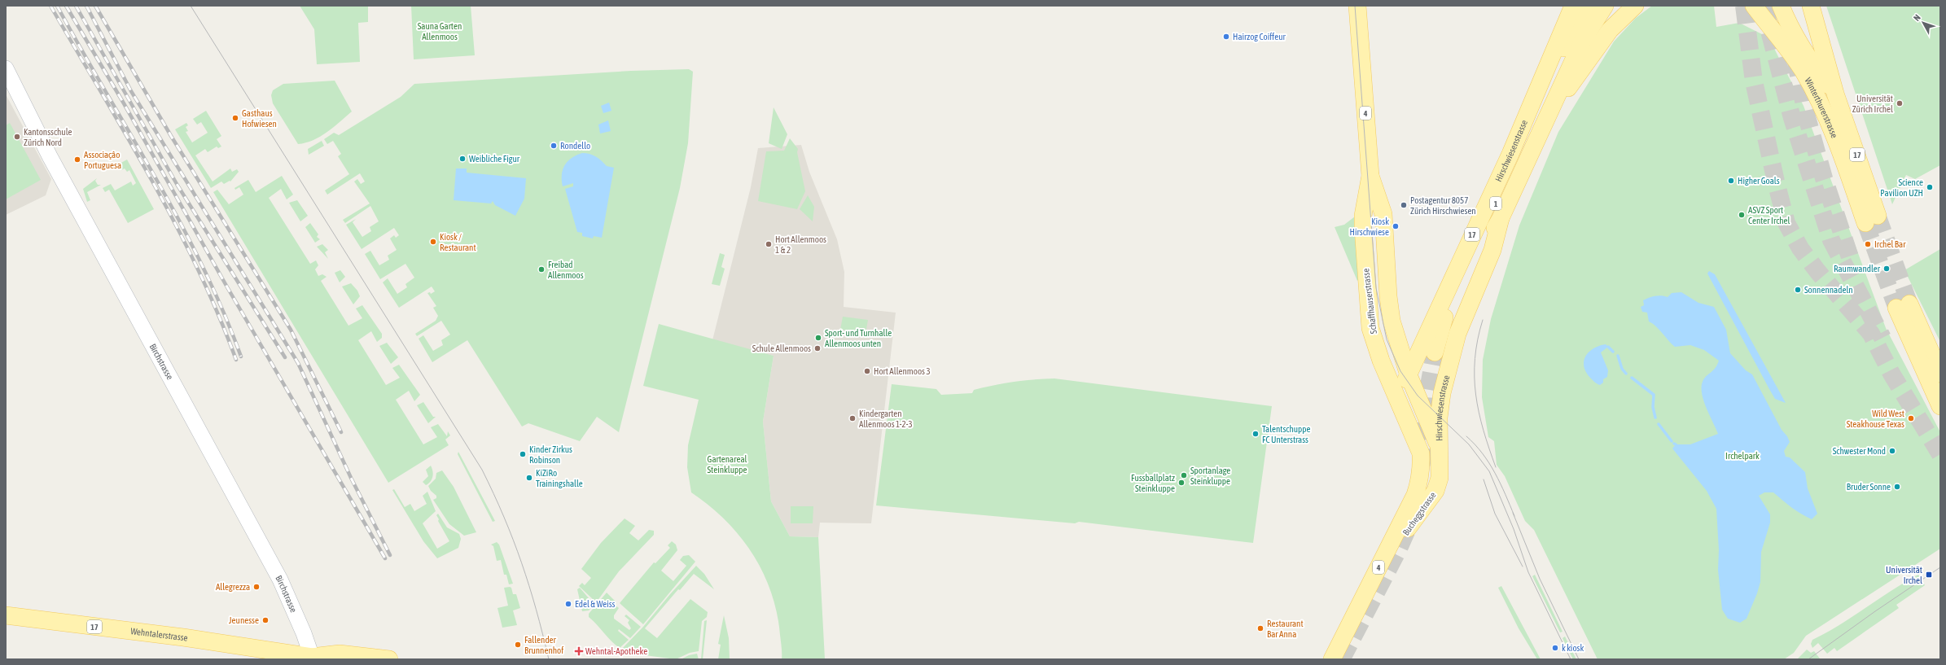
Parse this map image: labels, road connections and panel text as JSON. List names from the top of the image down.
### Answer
{
  "streets": {
    "main road": [
      "Winterthurerstrasse",
      "4",
      "Hirschwiesenstrasse",
      "17",
      "1",
      "Schaffhauserstrasse",
      "Birchstrasse",
      "Bucheggstrasse",
      "Wehntalerstrasse"
    ]
  },
  "crossings": [
    ["Winterthurerstrasse", "17"],
    ["Hirschwiesenstrasse", "1"],
    ["Hirschwiesenstrasse", "Schaffhauserstrasse"],
    ["Hirschwiesenstrasse", "Bucheggstrasse"],
    ["Schaffhauserstrasse", "Bucheggstrasse"],
    ["Birchstrasse", "Wehntalerstrasse"]
  ],
  "parks": ["Sauna Garten Allenmoos", "Irchelpark", "Gartenareal Steinkluppe"],
  "places": {
    "other": [
      "Hairzog Coiffeur",
      "Universität Zürich Irchel",
      "Gasthaus Hofwiesen",
      "Kantonsschule Zürich Nord",
      "Rondello",
      "Weibliche Figur",
      "Associaçâo Portuguesa",
      "Higher Goals",
      "Science Pavilion UZH",
      "Postagentur 8057 Zürich Hirschwiesen",
      "ASVZ Sport Center Irchel",
      "Kiosk Hirschwiese",
      "Kiosk / Restaurant",
      "Hort Allenmoos 1 & 2",
      "Irchel Bar",
      "Raumwandler",
      "Freibad Allenmoos",
      "Sonnennadeln",
      "Sport- und Turnhalle Allenmoos unten",
      "Schule Allenmoos",
      "Hort Allenmoos 3",
      "Kindergarten Allenmoos 1-2-3",
      "Wild West Steakhouse Texas",
      "Talentschuppe FC Unterstrass",
      "Schwester Mond",
      "Kinder Zirkus Robinson",
      "Sportanlage Steinkluppe",
      "KiZiRo Trainingshalle",
      "Fussballplatz Steinkluppe",
      "Bruder Sonne",
      "Allegrezza",
      "Edel & Weiss",
      "Jeunesse",
      "Restaurant Bar Anna",
      "Fallender Brunnenhof",
      "k kiosk"
    ],
    "transit": ["Universität Irchel"],
    "health": ["Wehntal-Apotheke"]
  },
  "north": "top left"
}
